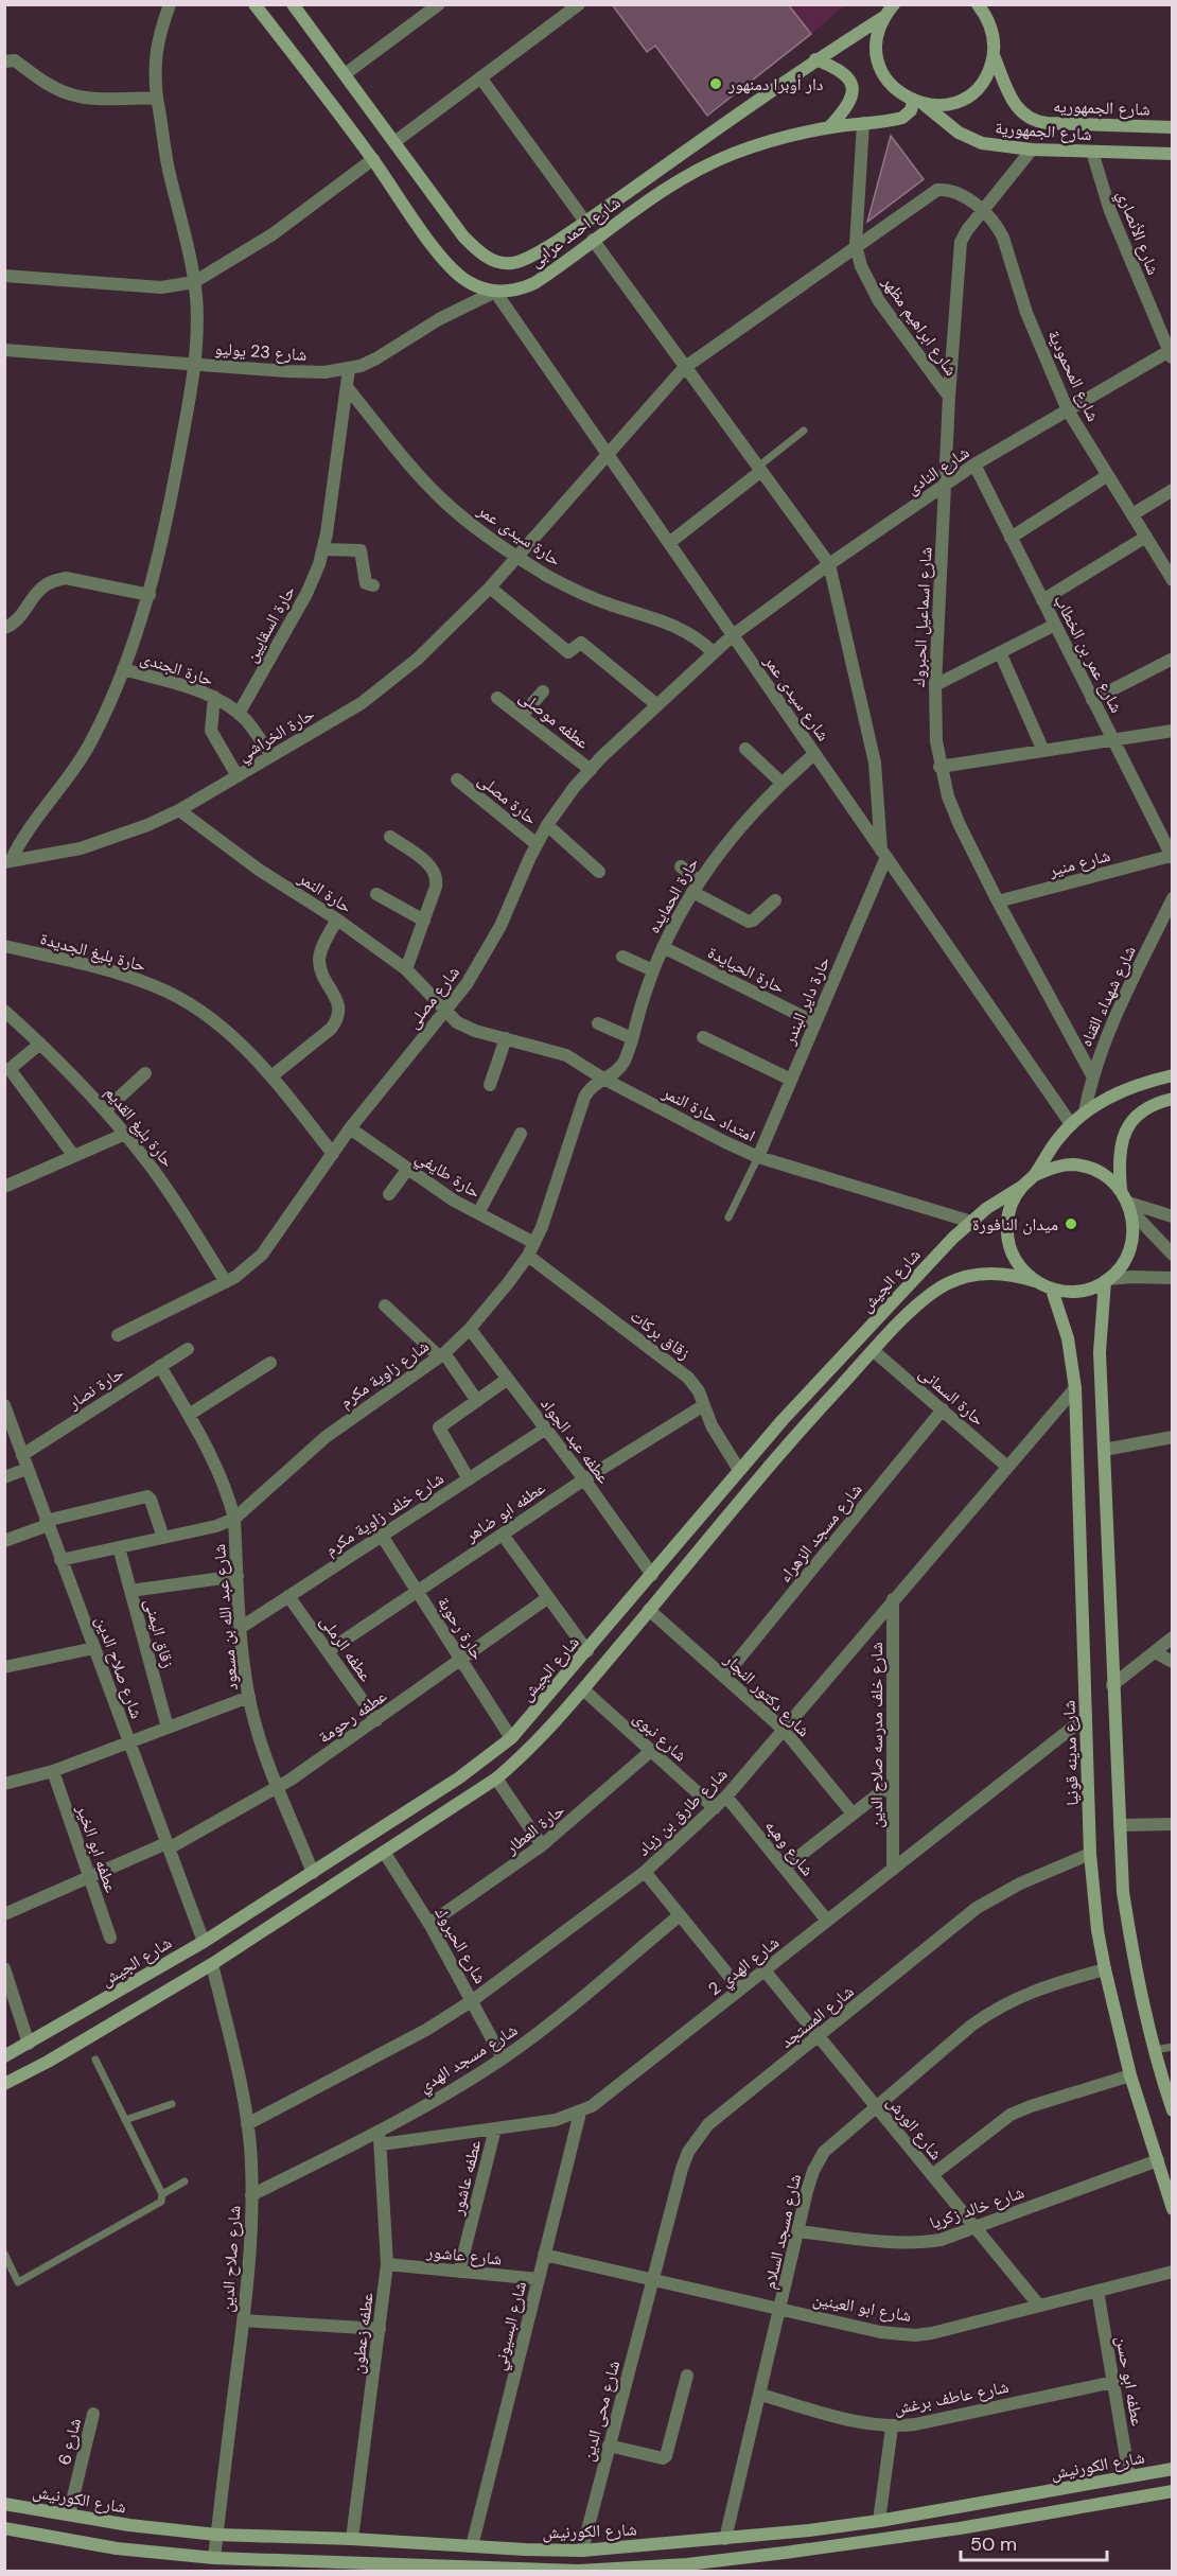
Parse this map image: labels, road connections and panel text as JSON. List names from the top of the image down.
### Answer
{
  "streets": {
    "main road": [
      "شارع الجمهوريه",
      "شارع الجمهورية",
      "شارع احمد عرابى",
      "شارع الجيش",
      "شارع مدينه قونيا",
      "شارع الكورنيش"
    ],
    "street": [
      "شارع الأنصاري",
      "شارع ابراهيم مظهر",
      "شارع 23 يوليو",
      "شارع المحمودية",
      "شارع النادى",
      "حارة سيدى عمر",
      "شارع اسماعيل الحبروك",
      "حارة السقايين",
      "شارع عمر بن الخطاب",
      "حارة الجندى",
      "شارع سيدى عمر",
      "عطفه موصلى",
      "حارة الخراشي",
      "حارة مصلى",
      "شارع منير",
      "حارة النمر",
      "حارة الحمايده",
      "حارة بليغ الجديدة",
      "حارة الحيايدة",
      "شارع شهداء القناه",
      "شارع مصلى",
      "حارة داير البندر",
      "امتداد حارة النمر",
      "حارة بليغ القديم",
      "حارة طايفي",
      "زقاق بركات",
      "شارع زاوية مكرم",
      "حارة نصار",
      "حارة السمانى",
      "عطفه عبد الجواد",
      "عطفه ابو ضاهر",
      "شارع خلف زاوية مكرم",
      "شارع مسجد الزهراء",
      "شارع عبد الله بن مسعود",
      "حارة رحوبة",
      "زقاق اليمنى",
      "عطفه الرملى",
      "شارع صلاح الدين",
      "شارع دكتور النجار",
      "عطفه رحومة",
      "شارع خلف مدرسه صلاح الدين",
      "شارع نبوى",
      "شارع طارق بن زياد",
      "حارة العطار",
      "شارع وهبه",
      "عطفه ابو الخير",
      "شارع الحبروك",
      "شارع الهدي 2",
      "شارع المستجد",
      "شارع مسجد الهدي",
      "شارع الورش",
      "عطفه عاشور",
      "شارع خالد زكريا",
      "شارع مسجد السلام",
      "شارع عاشور",
      "شارع ابو العينين",
      "شارع البسيوني",
      "عطفه زعطون",
      "عطفه ابو حسن",
      "شارع عاطف برغش",
      "شارع محى الدين",
      "شارع 6"
    ]
  },
  "crossings": [
    ["شارع الجمهورية", "شارع احمد عرابى"],
    ["شارع الجمهورية", "شارع الأنصاري"],
    ["شارع الجمهورية", "شارع اسماعيل الحبروك"],
    ["شارع احمد عرابى", "شارع ابراهيم مظهر"],
    ["شارع احمد عرابى", "شارع 23 يوليو"],
    ["شارع احمد عرابى", "شارع سيدى عمر"],
    ["شارع الأنصاري", "شارع النادى"],
    ["شارع ابراهيم مظهر", "شارع اسماعيل الحبروك"],
    ["شارع ابراهيم مظهر", "حارة الخراشي"],
    ["شارع 23 يوليو", "حارة السقايين"],
    ["شارع 23 يوليو", "شارع سيدى عمر"],
    ["شارع المحمودية", "شارع النادى"],
    ["شارع المحمودية", "شارع اسماعيل الحبروك"],
    ["شارع المحمودية", "حارة الخراشي"],
    ["شارع النادى", "شارع اسماعيل الحبروك"],
    ["شارع النادى", "شارع عمر بن الخطاب"],
    ["شارع النادى", "شارع سيدى عمر"],
    ["شارع النادى", "شارع مصلى"],
    ["حارة سيدى عمر", "حارة السقايين"],
    ["حارة سيدى عمر", "حارة الخراشي"],
    ["حارة سيدى عمر", "شارع مصلى"],
    ["شارع اسماعيل الحبروك", "حارة الخراشي"],
    ["شارع اسماعيل الحبروك", "شارع منير"],
    ["شارع اسماعيل الحبروك", "شارع شهداء القناه"],
    ["حارة السقايين", "حارة الجندى"],
    ["شارع عمر بن الخطاب", "شارع منير"],
    ["حارة الجندى", "حارة الخراشي"],
    ["شارع سيدى عمر", "حارة الخراشي"],
    ["شارع سيدى عمر", "حارة الحمايده"],
    ["شارع سيدى عمر", "شارع مصلى"],
    ["شارع سيدى عمر", "حارة داير البندر"],
    ["عطفه موصلى", "شارع مصلى"],
    ["حارة الخراشي", "حارة النمر"],
    ["حارة مصلى", "شارع مصلى"],
    ["حارة النمر", "شارع مصلى"],
    ["حارة النمر", "امتداد حارة النمر"],
    ["حارة الحمايده", "حارة الحيايدة"],
    ["حارة الحمايده", "امتداد حارة النمر"],
    ["حارة الحمايده", "شارع زاوية مكرم"],
    ["حارة بليغ الجديدة", "شارع مصلى"],
    ["حارة الحيايدة", "حارة داير البندر"],
    ["شارع مصلى", "امتداد حارة النمر"],
    ["شارع مصلى", "حارة بليغ القديم"],
    ["شارع مصلى", "حارة طايفي"],
    ["حارة داير البندر", "امتداد حارة النمر"],
    ["امتداد حارة النمر", "شارع الجيش"],
    ["امتداد حارة النمر", "شارع زاوية مكرم"],
    ["حارة طايفي", "شارع زاوية مكرم"],
    ["شارع الجيش", "زقاق بركات"],
    ["شارع الجيش", "عطفه عبد الجواد"],
    ["شارع الجيش", "شارع عبد الله بن مسعود"],
    ["شارع الجيش", "حارة رحوبة"],
    ["شارع الجيش", "شارع صلاح الدين"],
    ["شارع الجيش", "شارع مدينه قونيا"],
    ["زقاق بركات", "شارع زاوية مكرم"],
    ["زقاق بركات", "عطفه ابو ضاهر"],
    ["شارع زاوية مكرم", "عطفه عبد الجواد"],
    ["شارع زاوية مكرم", "شارع عبد الله بن مسعود"],
    ["شارع زاوية مكرم", "زقاق اليمنى"],
    ["شارع زاوية مكرم", "شارع صلاح الدين"],
    ["حارة نصار", "شارع عبد الله بن مسعود"],
    ["حارة نصار", "شارع صلاح الدين"],
    ["حارة السمانى", "شارع مسجد الزهراء"],
    ["حارة السمانى", "شارع طارق بن زياد"],
    ["عطفه عبد الجواد", "عطفه ابو ضاهر"],
    ["عطفه عبد الجواد", "شارع خلف زاوية مكرم"],
    ["عطفه ابو ضاهر", "حارة رحوبة"],
    ["عطفه ابو ضاهر", "عطفه الرملى"],
    ["شارع خلف زاوية مكرم", "شارع عبد الله بن مسعود"],
    ["شارع خلف زاوية مكرم", "حارة رحوبة"],
    ["شارع خلف زاوية مكرم", "عطفه الرملى"],
    ["شارع مسجد الزهراء", "شارع دكتور النجار"],
    ["شارع عبد الله بن مسعود", "عطفه رحومة"],
    ["حارة رحوبة", "عطفه رحومة"],
    ["عطفه الرملى", "عطفه رحومة"],
    ["شارع صلاح الدين", "عطفه رحومة"],
    ["شارع صلاح الدين", "شارع طارق بن زياد"],
    ["شارع صلاح الدين", "شارع مسجد الهدي"],
    ["شارع صلاح الدين", "شارع الكورنيش"],
    ["شارع دكتور النجار", "شارع طارق بن زياد"],
    ["شارع خلف مدرسه صلاح الدين", "شارع طارق بن زياد"],
    ["شارع خلف مدرسه صلاح الدين", "شارع الهدي 2"],
    ["شارع نبوى", "شارع طارق بن زياد"],
    ["شارع نبوى", "حارة العطار"],
    ["شارع مدينه قونيا", "شارع طارق بن زياد"],
    ["شارع مدينه قونيا", "شارع الهدي 2"],
    ["شارع مدينه قونيا", "شارع المستجد"],
    ["شارع مدينه قونيا", "شارع خالد زكريا"],
    ["شارع مدينه قونيا", "شارع مسجد السلام"],
    ["شارع طارق بن زياد", "شارع وهبه"],
    ["شارع طارق بن زياد", "شارع الحبروك"],
    ["حارة العطار", "شارع الحبروك"],
    ["شارع وهبه", "شارع الهدي 2"],
    ["شارع الحبروك", "شارع مسجد الهدي"],
    ["شارع الهدي 2", "شارع مسجد الهدي"],
    ["شارع الهدي 2", "شارع الورش"],
    ["شارع الهدي 2", "عطفه عاشور"],
    ["شارع الهدي 2", "شارع البسيوني"],
    ["شارع الهدي 2", "عطفه زعطون"],
    ["شارع المستجد", "شارع الورش"],
    ["شارع المستجد", "شارع ابو العينين"],
    ["شارع المستجد", "شارع محى الدين"],
    ["شارع مسجد الهدي", "عطفه زعطون"],
    ["شارع الورش", "شارع خالد زكريا"],
    ["شارع الورش", "شارع مسجد السلام"],
    ["شارع الورش", "شارع ابو العينين"],
    ["عطفه عاشور", "شارع عاشور"],
    ["شارع خالد زكريا", "شارع مسجد السلام"],
    ["شارع مسجد السلام", "شارع ابو العينين"],
    ["شارع مسجد السلام", "شارع عاطف برغش"],
    ["شارع مسجد السلام", "شارع الكورنيش"],
    ["شارع عاشور", "شارع البسيوني"],
    ["شارع عاشور", "عطفه زعطون"],
    ["شارع ابو العينين", "شارع البسيوني"],
    ["شارع ابو العينين", "عطفه ابو حسن"],
    ["شارع ابو العينين", "شارع محى الدين"],
    ["شارع البسيوني", "شارع الكورنيش"],
    ["عطفه زعطون", "شارع الكورنيش"],
    ["عطفه ابو حسن", "شارع عاطف برغش"],
    ["عطفه ابو حسن", "شارع الكورنيش"],
    ["شارع محى الدين", "شارع الكورنيش"],
    ["شارع 6", "شارع الكورنيش"]
  ],
  "places": ["دار أوبرا دمنهور", "ميدان النافورة"],
  "scale_bar": "50 m"
}
